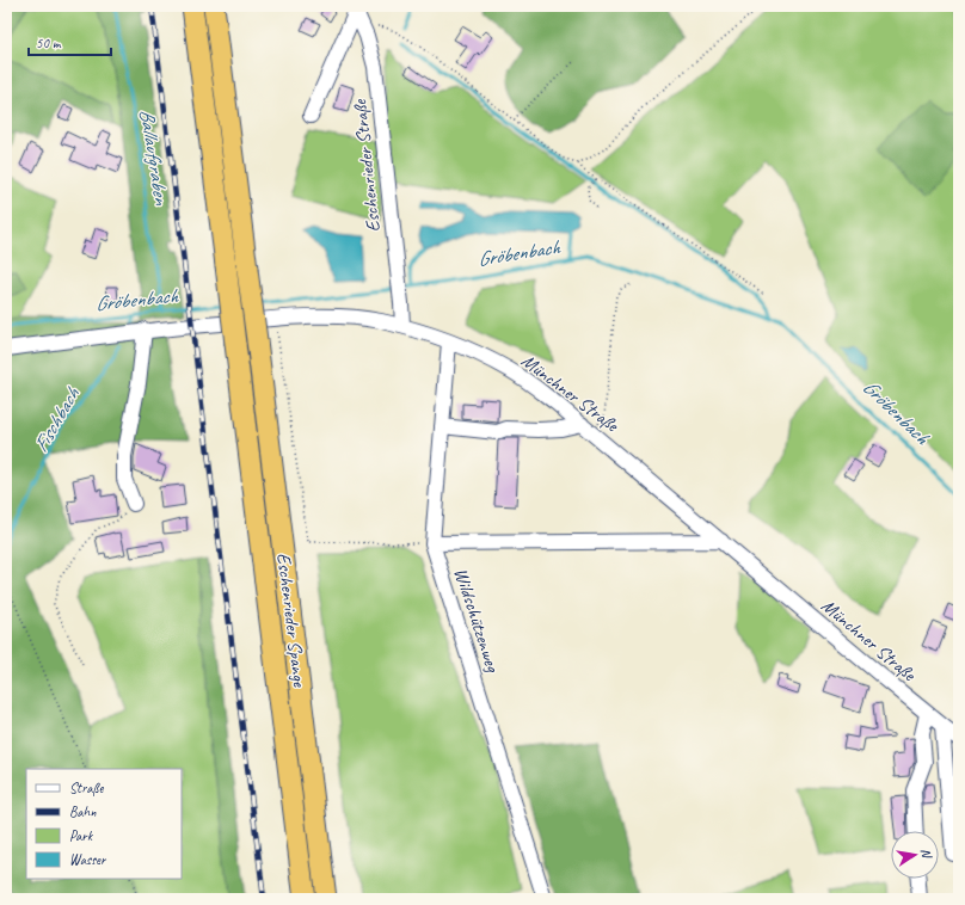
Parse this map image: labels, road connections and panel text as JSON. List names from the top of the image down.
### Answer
{
  "streets": {
    "highway": ["Eschenrieder Spange"],
    "street": ["Eschenrieder Straße", "Münchner Straße", "Wildschützenweg"]
  },
  "crossings": [
    ["Eschenrieder Straße", "Münchner Straße"],
    ["Münchner Straße", "Wildschützenweg"]
  ],
  "water": ["Ballaufgraben", "Gröbenbach", "Fischbach"],
  "legend": [
    "Straße",
    "Bahn",
    "Park",
    "Wasser"
  ],
  "scale_bar": "50 m",
  "north": "right"
}
